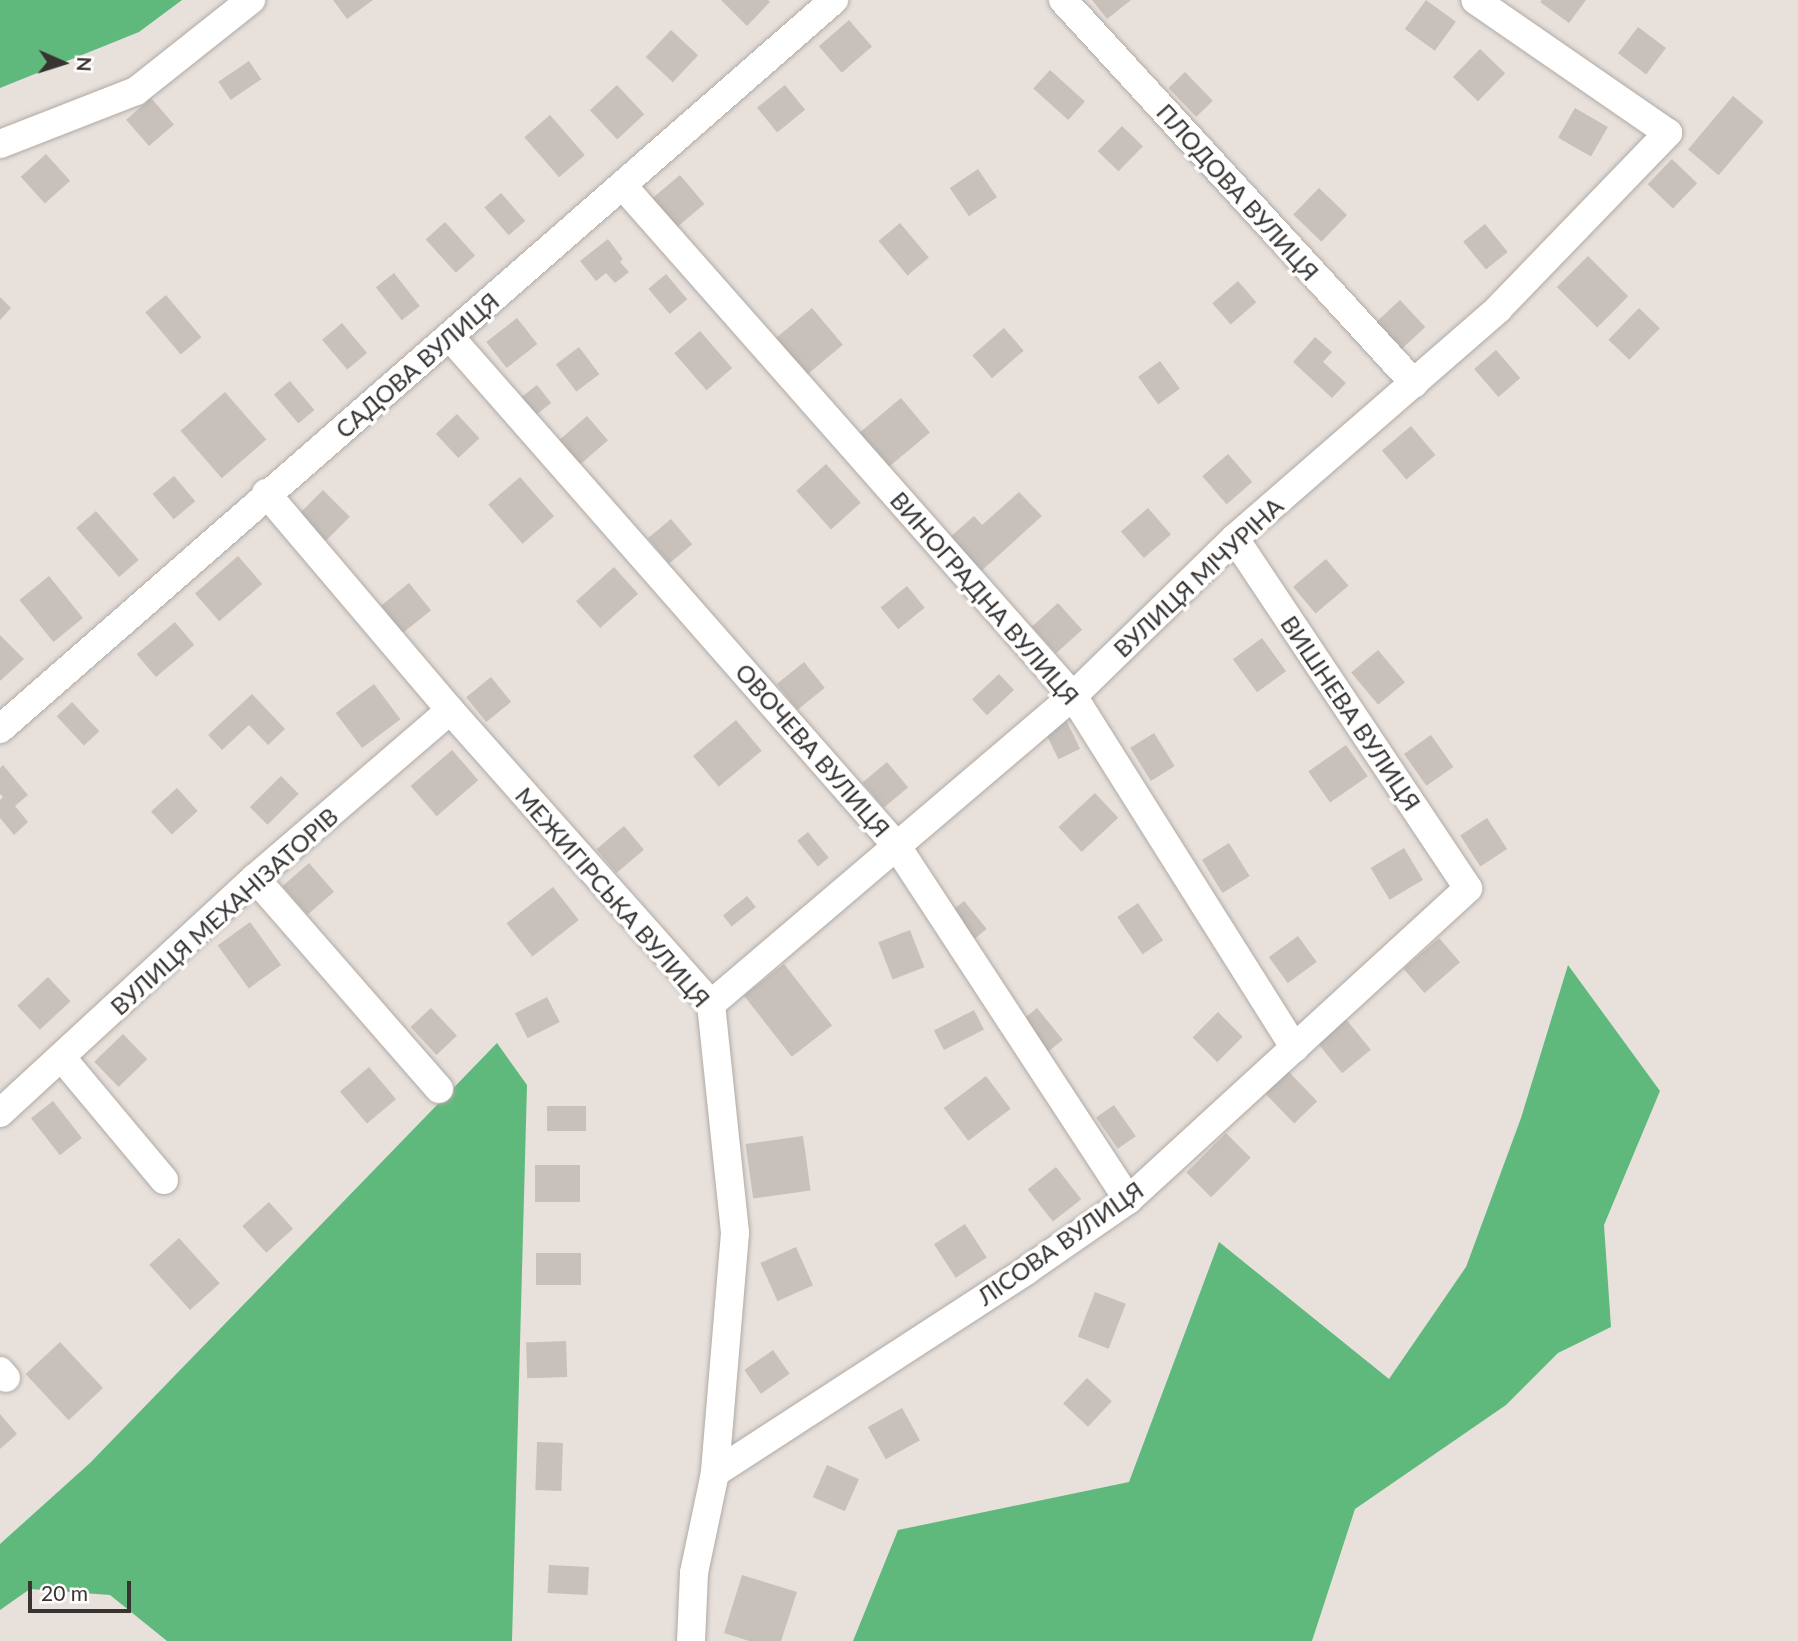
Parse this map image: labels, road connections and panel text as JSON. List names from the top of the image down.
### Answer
{
  "streets": {
    "street": [
      "ПЛОДОВА ВУЛИЦЯ",
      "САДОВА ВУЛИЦЯ",
      "ВУЛИЦЯ МІЧУРІНА",
      "ВИНОГРАДНА ВУЛИЦЯ",
      "ВИШНЕВА ВУЛИЦЯ",
      "ОВОЧЕВА ВУЛИЦЯ",
      "МЕЖИГІРСЬКА ВУЛИЦЯ",
      "ВУЛИЦЯ МЕХАНІЗАТОРІВ",
      "ЛІСОВА ВУЛИЦЯ"
    ]
  },
  "crossings": [
    ["ПЛОДОВА ВУЛИЦЯ", "ВУЛИЦЯ МІЧУРІНА"],
    ["САДОВА ВУЛИЦЯ", "ВИНОГРАДНА ВУЛИЦЯ"],
    ["САДОВА ВУЛИЦЯ", "ОВОЧЕВА ВУЛИЦЯ"],
    ["САДОВА ВУЛИЦЯ", "МЕЖИГІРСЬКА ВУЛИЦЯ"],
    ["ВУЛИЦЯ МІЧУРІНА", "ВИНОГРАДНА ВУЛИЦЯ"],
    ["ВУЛИЦЯ МІЧУРІНА", "ВИШНЕВА ВУЛИЦЯ"],
    ["ВУЛИЦЯ МІЧУРІНА", "ОВОЧЕВА ВУЛИЦЯ"],
    ["ВУЛИЦЯ МІЧУРІНА", "МЕЖИГІРСЬКА ВУЛИЦЯ"],
    ["ВИНОГРАДНА ВУЛИЦЯ", "ЛІСОВА ВУЛИЦЯ"],
    ["ВИШНЕВА ВУЛИЦЯ", "ЛІСОВА ВУЛИЦЯ"],
    ["ОВОЧЕВА ВУЛИЦЯ", "ЛІСОВА ВУЛИЦЯ"],
    ["МЕЖИГІРСЬКА ВУЛИЦЯ", "ВУЛИЦЯ МЕХАНІЗАТОРІВ"],
    ["МЕЖИГІРСЬКА ВУЛИЦЯ", "ЛІСОВА ВУЛИЦЯ"]
  ],
  "scale_bar": "20 m",
  "north": "right"
}
